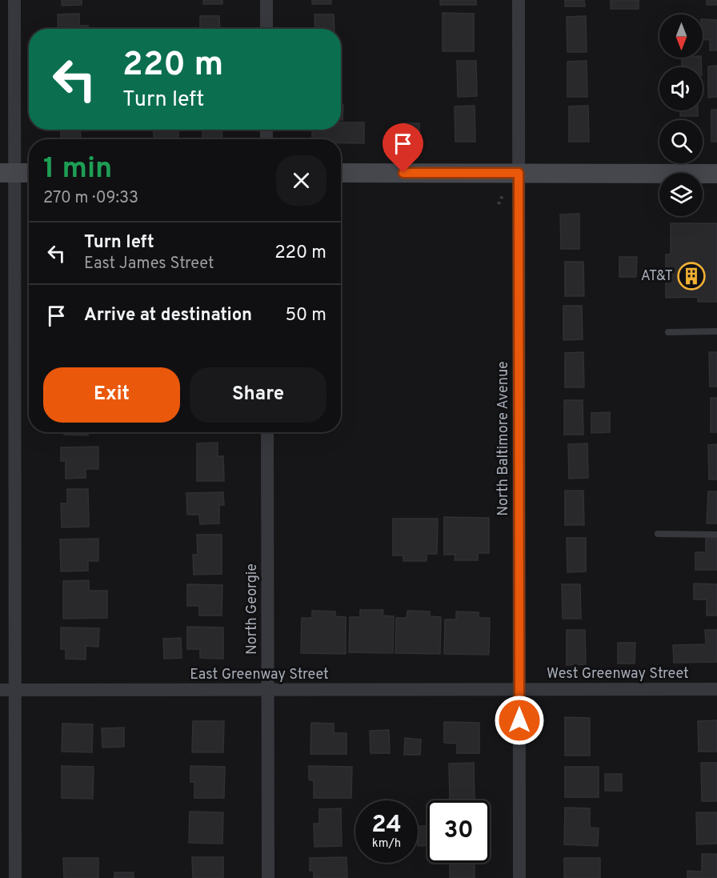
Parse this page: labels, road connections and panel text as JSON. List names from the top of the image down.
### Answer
{
  "streets": {
    "street": [
      "North Baltimore Avenue",
      "North Georgie",
      "West Greenway Street",
      "East Greenway Street"
    ]
  },
  "crossings": [
    ["North Baltimore Avenue", "West Greenway Street"],
    ["North Baltimore Avenue", "East Greenway Street"],
    ["North Georgie", "East Greenway Street"],
    ["West Greenway Street", "East Greenway Street"]
  ],
  "places": {
    "building": ["AT&T"]
  },
  "north": "bottom",
  "page": {
    "turn": ["220 m", "Turn left"],
    "heading": ["1 min", "270 m · 09:33"],
    "list": [
      {
        "name": "Turn left",
        "note": "East James Street",
        "value": "220 m"
      },
      {
        "name": "Arrive at destination",
        "value": "50 m"
      }
    ],
    "buttons": ["Exit", "Share"],
    "speed": "24 km/h",
    "limit": "30"
  }
}
